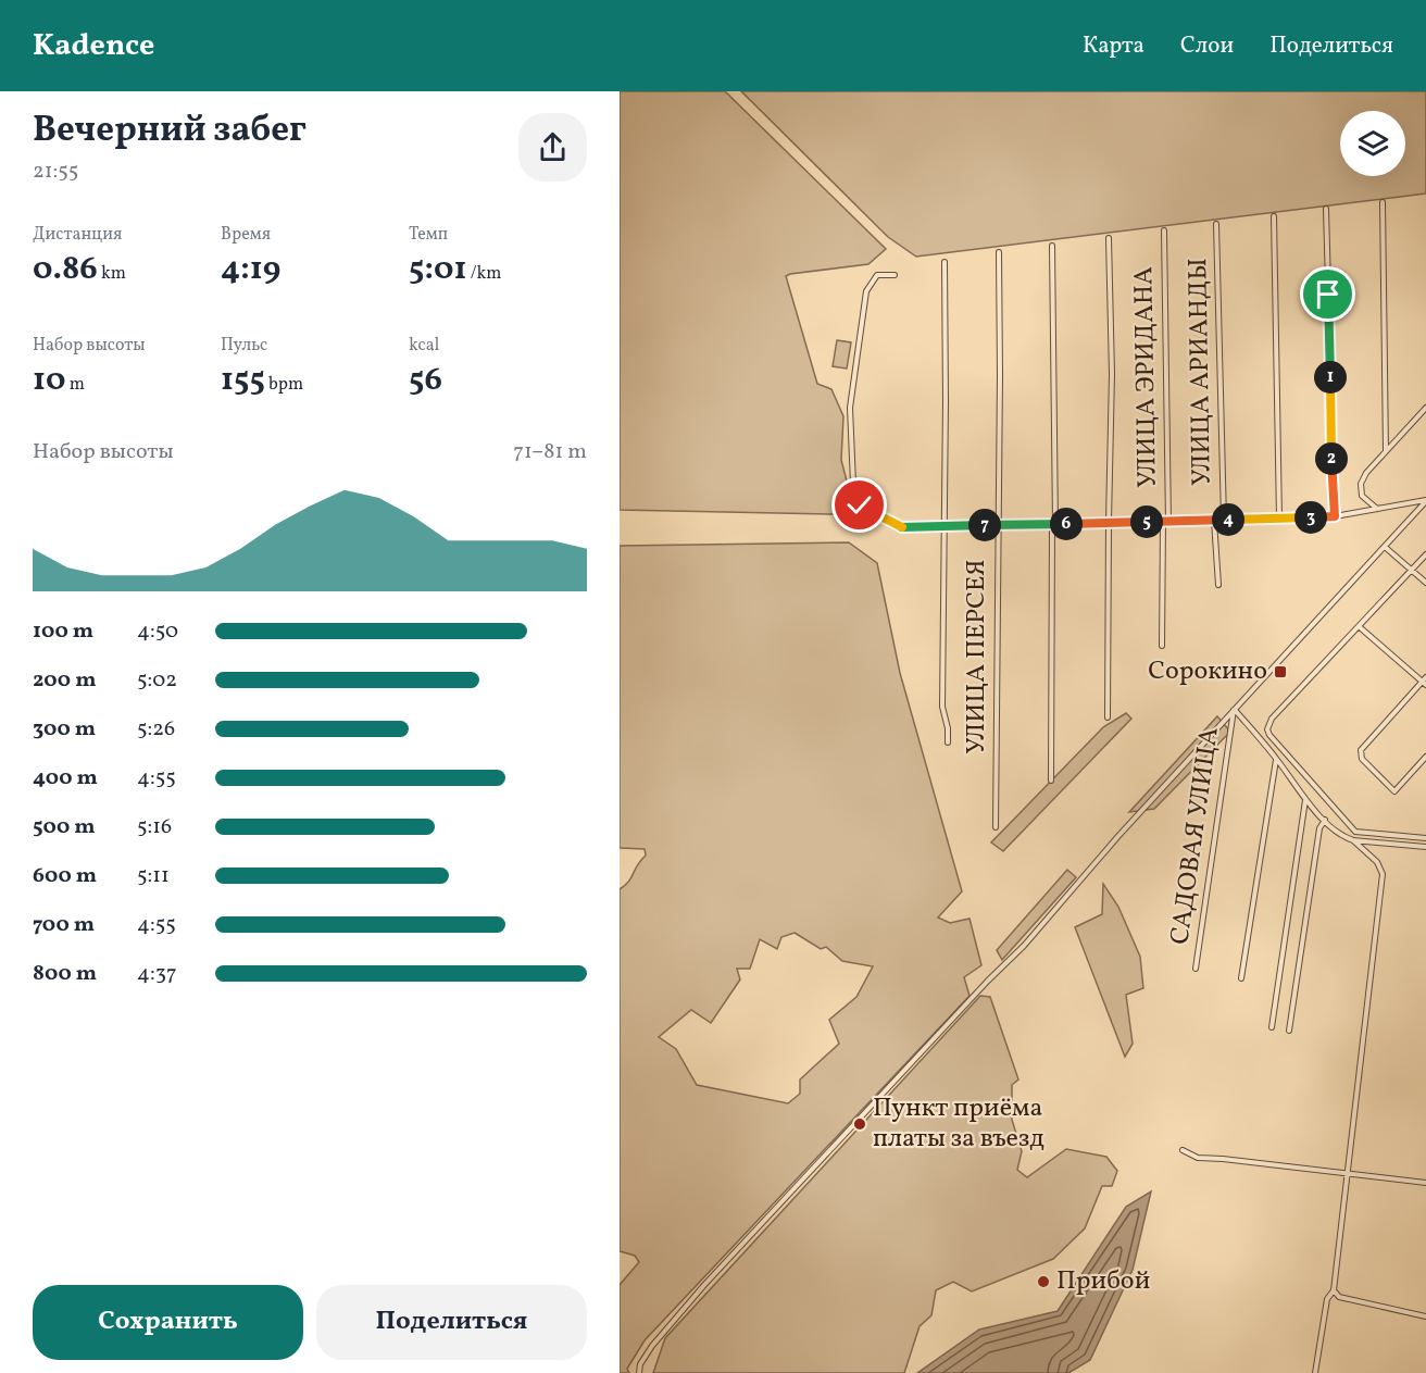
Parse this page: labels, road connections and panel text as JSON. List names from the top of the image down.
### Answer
{
  "streets": {
    "street": [
      "УЛИЦА АРИАНДЫ",
      "УЛИЦА ЭРИДАНА",
      "УЛИЦА ПЕРСЕЯ",
      "САДОВАЯ УЛИЦА"
    ]
  },
  "places": {
    "transit": ["Сорокино"],
    "other": ["Пункт приёма платы за въезд", "Прибой"]
  },
  "page": {
    "header": "Kadence",
    "nav": ["Карта", "Слои", "Поделиться"],
    "heading": ["Вечерний забег", "21:55"],
    "stats": [
      ["Дистанция", "0.86 km"],
      ["Время", "4:19"],
      ["Темп", "5:01 /km"],
      ["Набор высоты", "10 m"],
      ["Пульс", "155 bpm"],
      ["kcal", "56"]
    ],
    "pins": [
      "1",
      "2",
      "3",
      "4",
      "5",
      "6",
      "7"
    ],
    "chart": ["Набор высоты", "71–81 m"],
    "list": [
      {
        "name": "100 m",
        "note": "4:50"
      },
      {
        "name": "200 m",
        "note": "5:02"
      },
      {
        "name": "300 m",
        "note": "5:26"
      },
      {
        "name": "400 m",
        "note": "4:55"
      },
      {
        "name": "500 m",
        "note": "5:16"
      },
      {
        "name": "600 m",
        "note": "5:11"
      },
      {
        "name": "700 m",
        "note": "4:55"
      },
      {
        "name": "800 m",
        "note": "4:37"
      }
    ],
    "buttons": ["Сохранить", "Поделиться"]
  }
}
